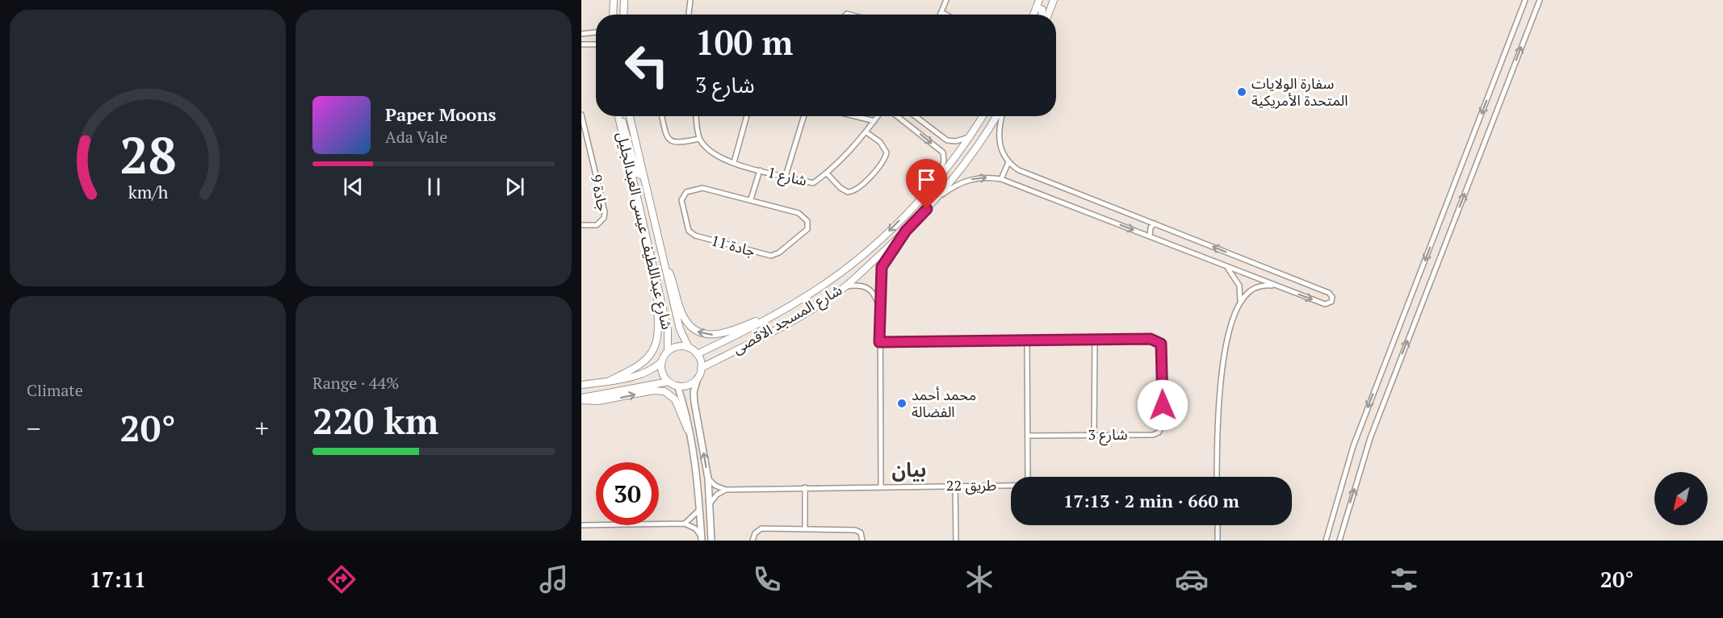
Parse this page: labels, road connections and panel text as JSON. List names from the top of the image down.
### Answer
{
  "streets": {
    "main road": ["شارع عبداللطيف عيسى العبدالجليل", "شارع المسجد الاقصى"],
    "street": [
      "شارع 1",
      "جادة 9",
      "جادة 11",
      "شارع 3",
      "طريق 22"
    ]
  },
  "crossings": [
    ["شارع عبداللطيف عيسى العبدالجليل", "شارع المسجد الاقصى"]
  ],
  "districts": ["بيان"],
  "places": ["سفارة الولايات المتحدة الأمريكية", "محمد أحمد الفضالة"],
  "north": "bottom left",
  "page": {
    "turn": ["100 m", "شارع 3"],
    "song": ["Paper Moons", "Ada Vale"],
    "tile": [
      "Climate",
      ["Range · 44%", "220 km"]
    ],
    "heat": ["−", "20°", "+"],
    "limit": "30",
    "trip": "17:13 · 2 min · 660 m",
    "tabs": ["17:11", "20°"],
    "gauge": ["28", "km/h"]
  }
}
